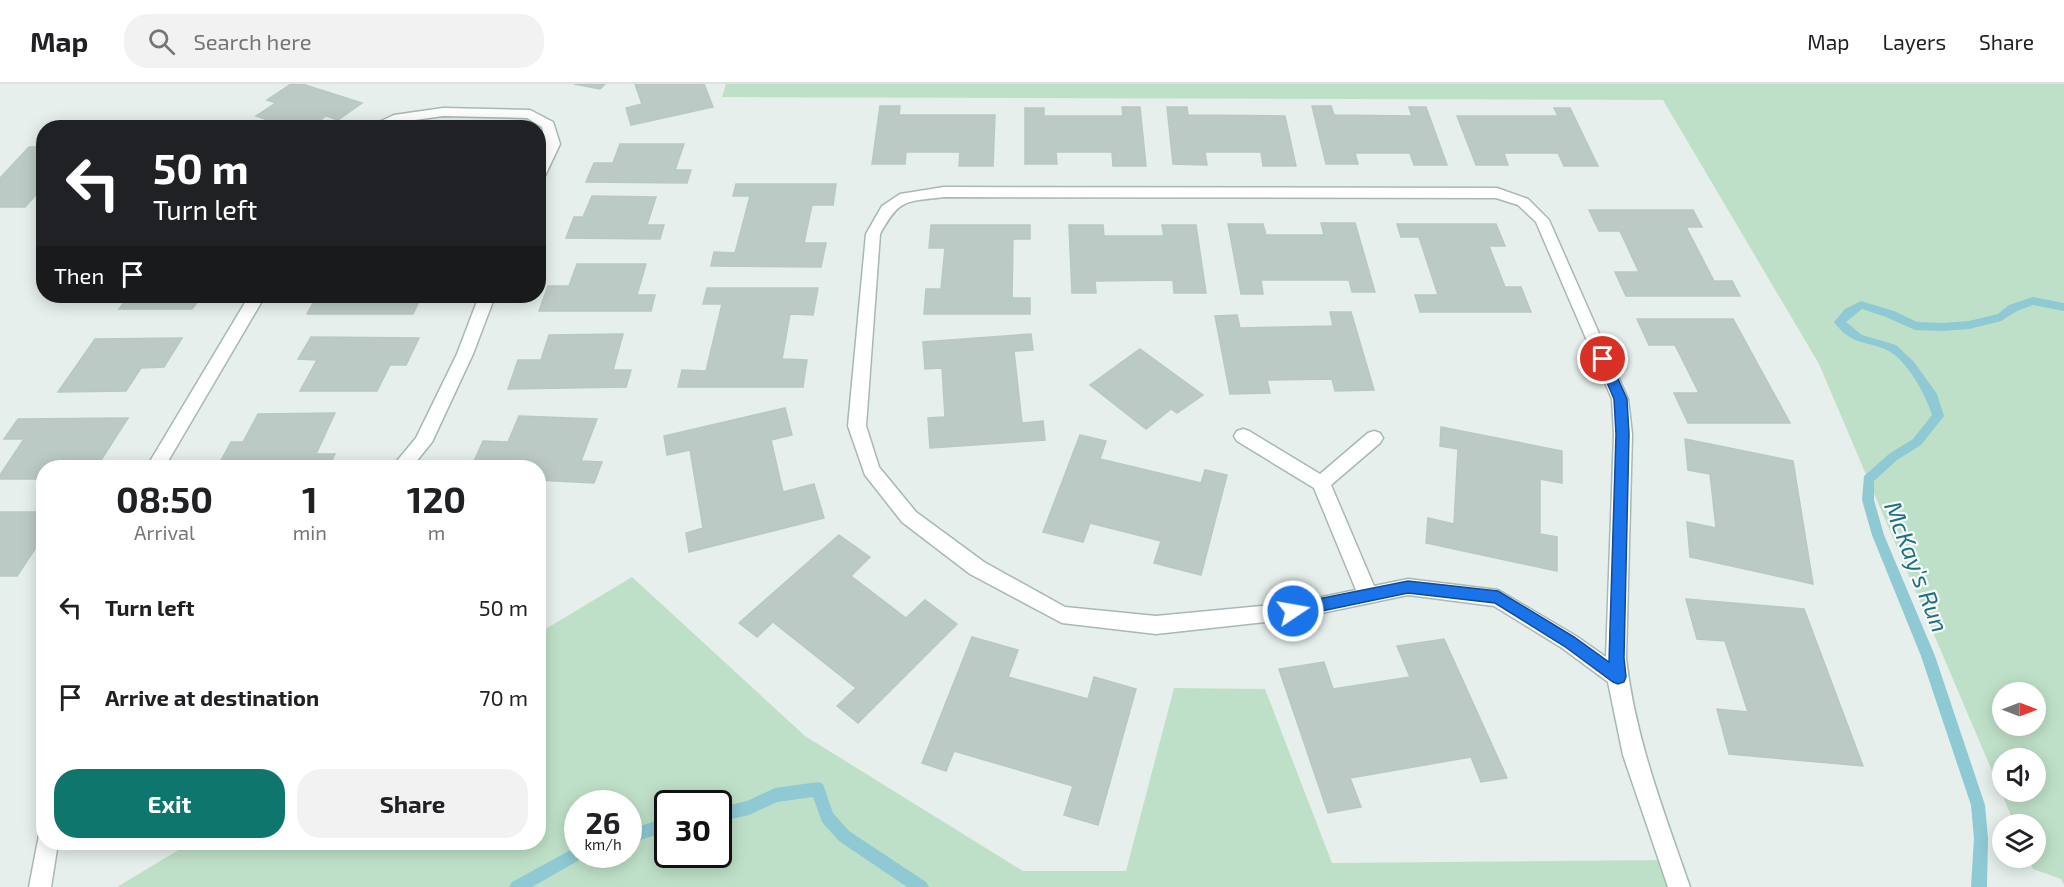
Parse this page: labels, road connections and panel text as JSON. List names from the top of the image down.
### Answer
{
  "water": ["McKay's Run"],
  "north": "right",
  "page": {
    "header": "Map",
    "search": "Search here",
    "nav": ["Map", "Layers", "Share"],
    "turn": ["50 m", "Turn left"],
    "then": "Then",
    "eta": [
      "08:50",
      "Arrival",
      "1",
      "min",
      "120",
      "m"
    ],
    "list": [
      {
        "name": "Turn left",
        "value": "50 m"
      },
      {
        "name": "Arrive at destination",
        "value": "70 m"
      }
    ],
    "buttons": ["Exit", "Share"],
    "speed": "26 km/h",
    "limit": "30"
  }
}
